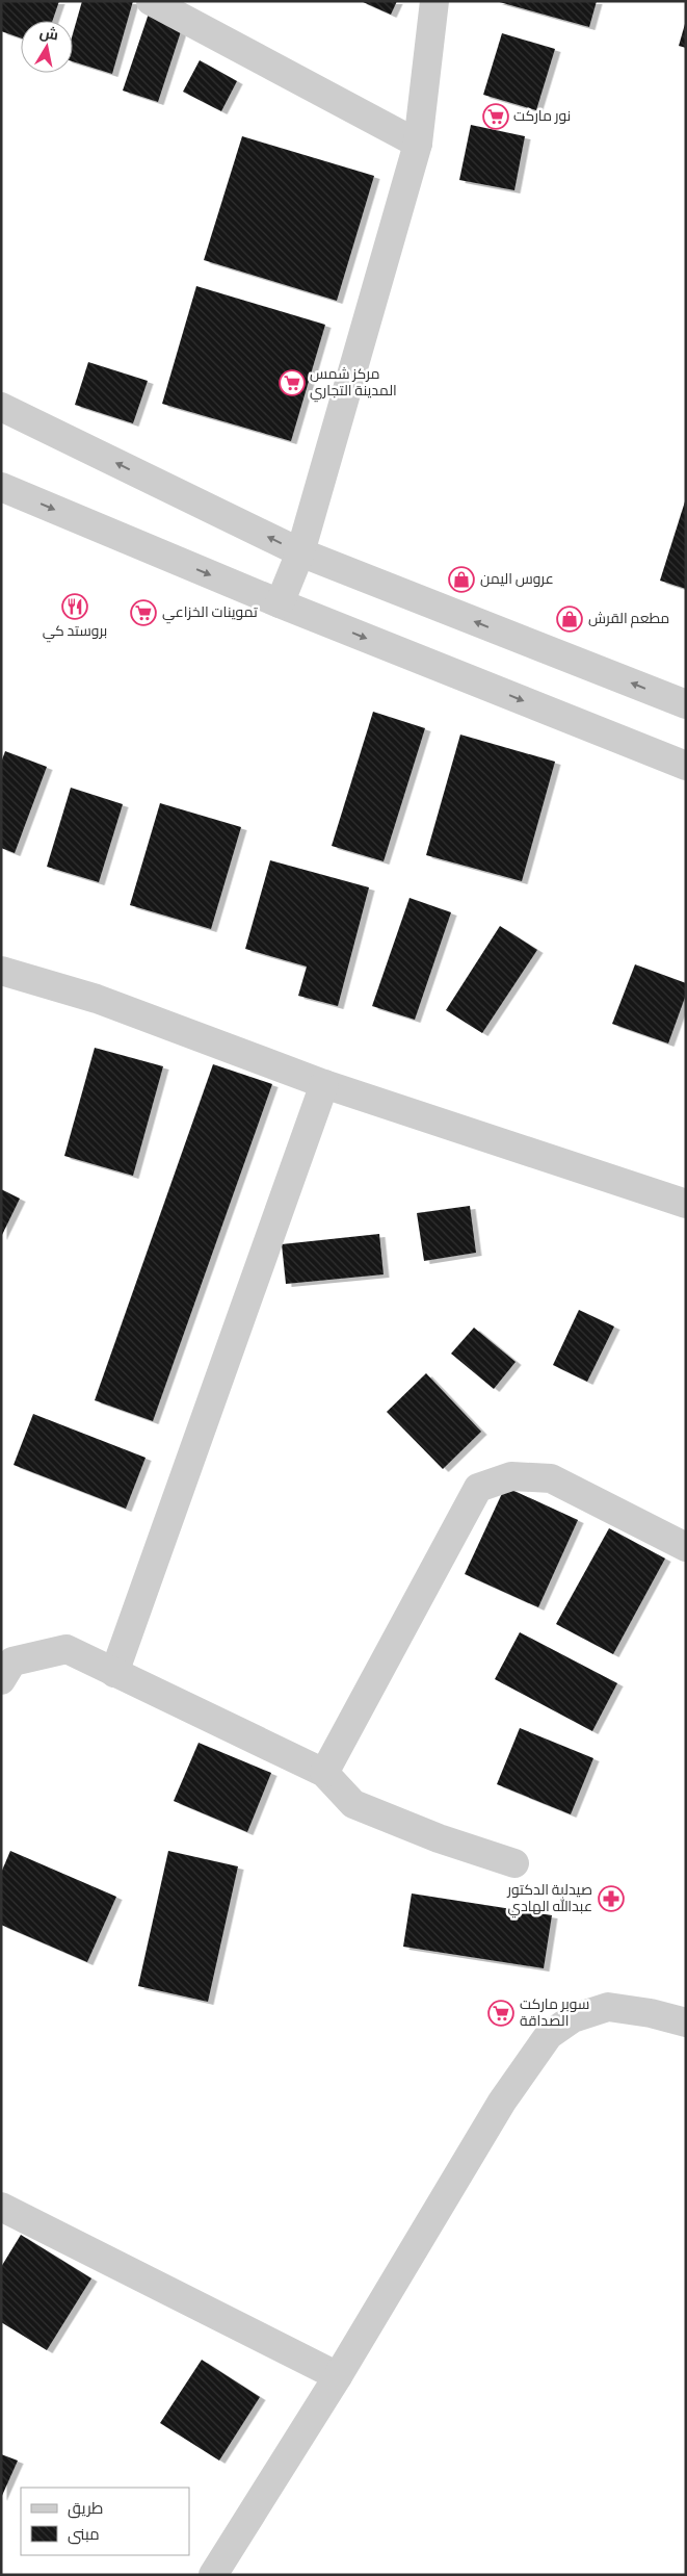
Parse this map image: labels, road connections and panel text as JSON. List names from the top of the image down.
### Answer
{
  "places": {
    "supermarket": [
      "نور ماركت",
      "مركز شمس المدينة التجاري",
      "تموينات الخزاعي",
      "سوبر ماركت الصداقة"
    ],
    "shop": ["عروس اليمن", "مطعم القرش"],
    "restaurant": ["بروستد كي"],
    "pharmacy": ["صيدلية الدكتور عبدالله الهادي"]
  },
  "legend": ["طريق", "مبنى"],
  "north": "top"
}
